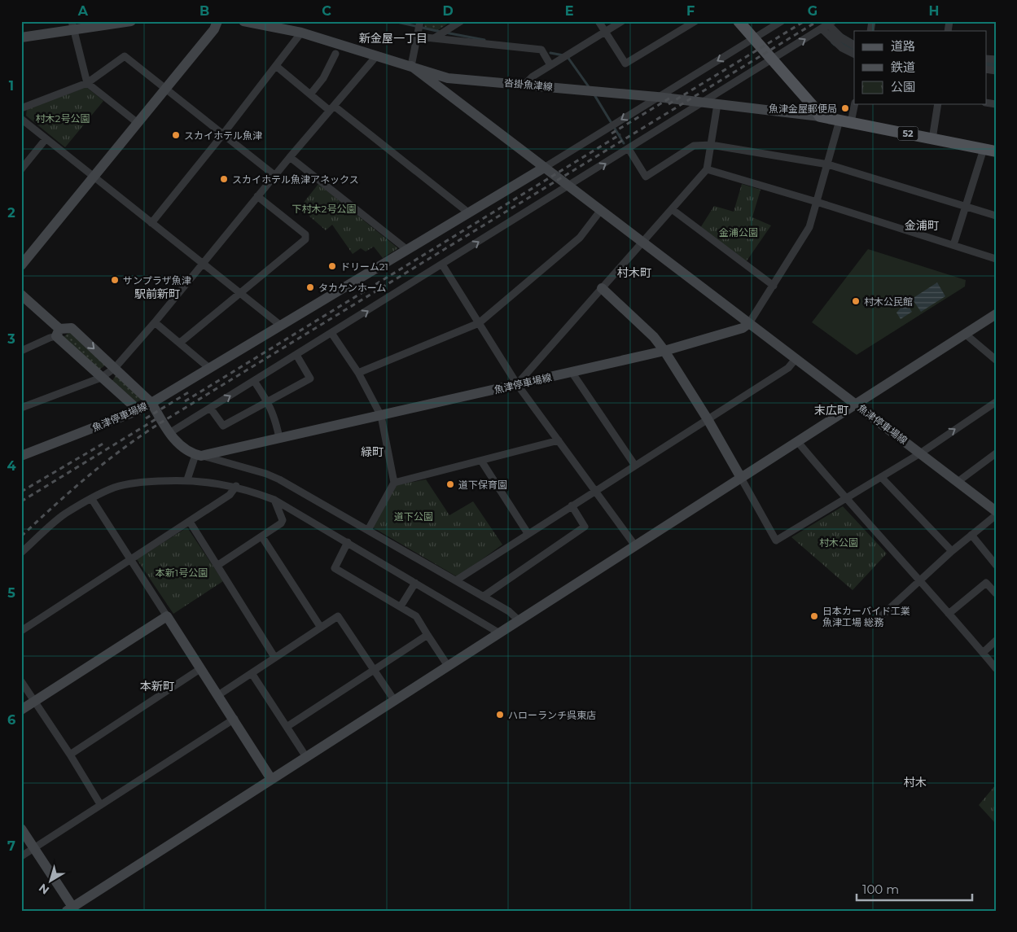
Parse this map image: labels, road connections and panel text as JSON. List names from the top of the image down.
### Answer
{
  "streets": {
    "main road": ["52"],
    "street": ["沓掛魚津線", "魚津停車場線"]
  },
  "crossings": [
    ["沓掛魚津線", "52"]
  ],
  "districts": [
    "新金屋一丁目",
    "金浦町",
    "村木町",
    "駅前新町",
    "末広町",
    "緑町",
    "本新町",
    "村木"
  ],
  "parks": [
    "村木2号公園",
    "下村木2号公園",
    "金浦公園",
    "道下公園",
    "村木公園",
    "本新1号公園"
  ],
  "places": [
    "魚津金屋郵便局",
    "スカイホテル魚津",
    "スカイホテル魚津アネックス",
    "ドリーム21",
    "サンプラザ魚津",
    "タカケンホーム",
    "村木公民館",
    "道下保育園",
    "日本カーバイド工業 魚津工場 総務",
    "ハローランチ呉東店"
  ],
  "legend": ["道路", "鉄道", "公園"],
  "scale_bar": "100 m",
  "north": "bottom left",
  "grid": {
    "columns": [
      "A",
      "B",
      "C",
      "D",
      "E",
      "F",
      "G",
      "H"
    ],
    "rows": [
      "1",
      "2",
      "3",
      "4",
      "5",
      "6",
      "7"
    ]
  }
}
